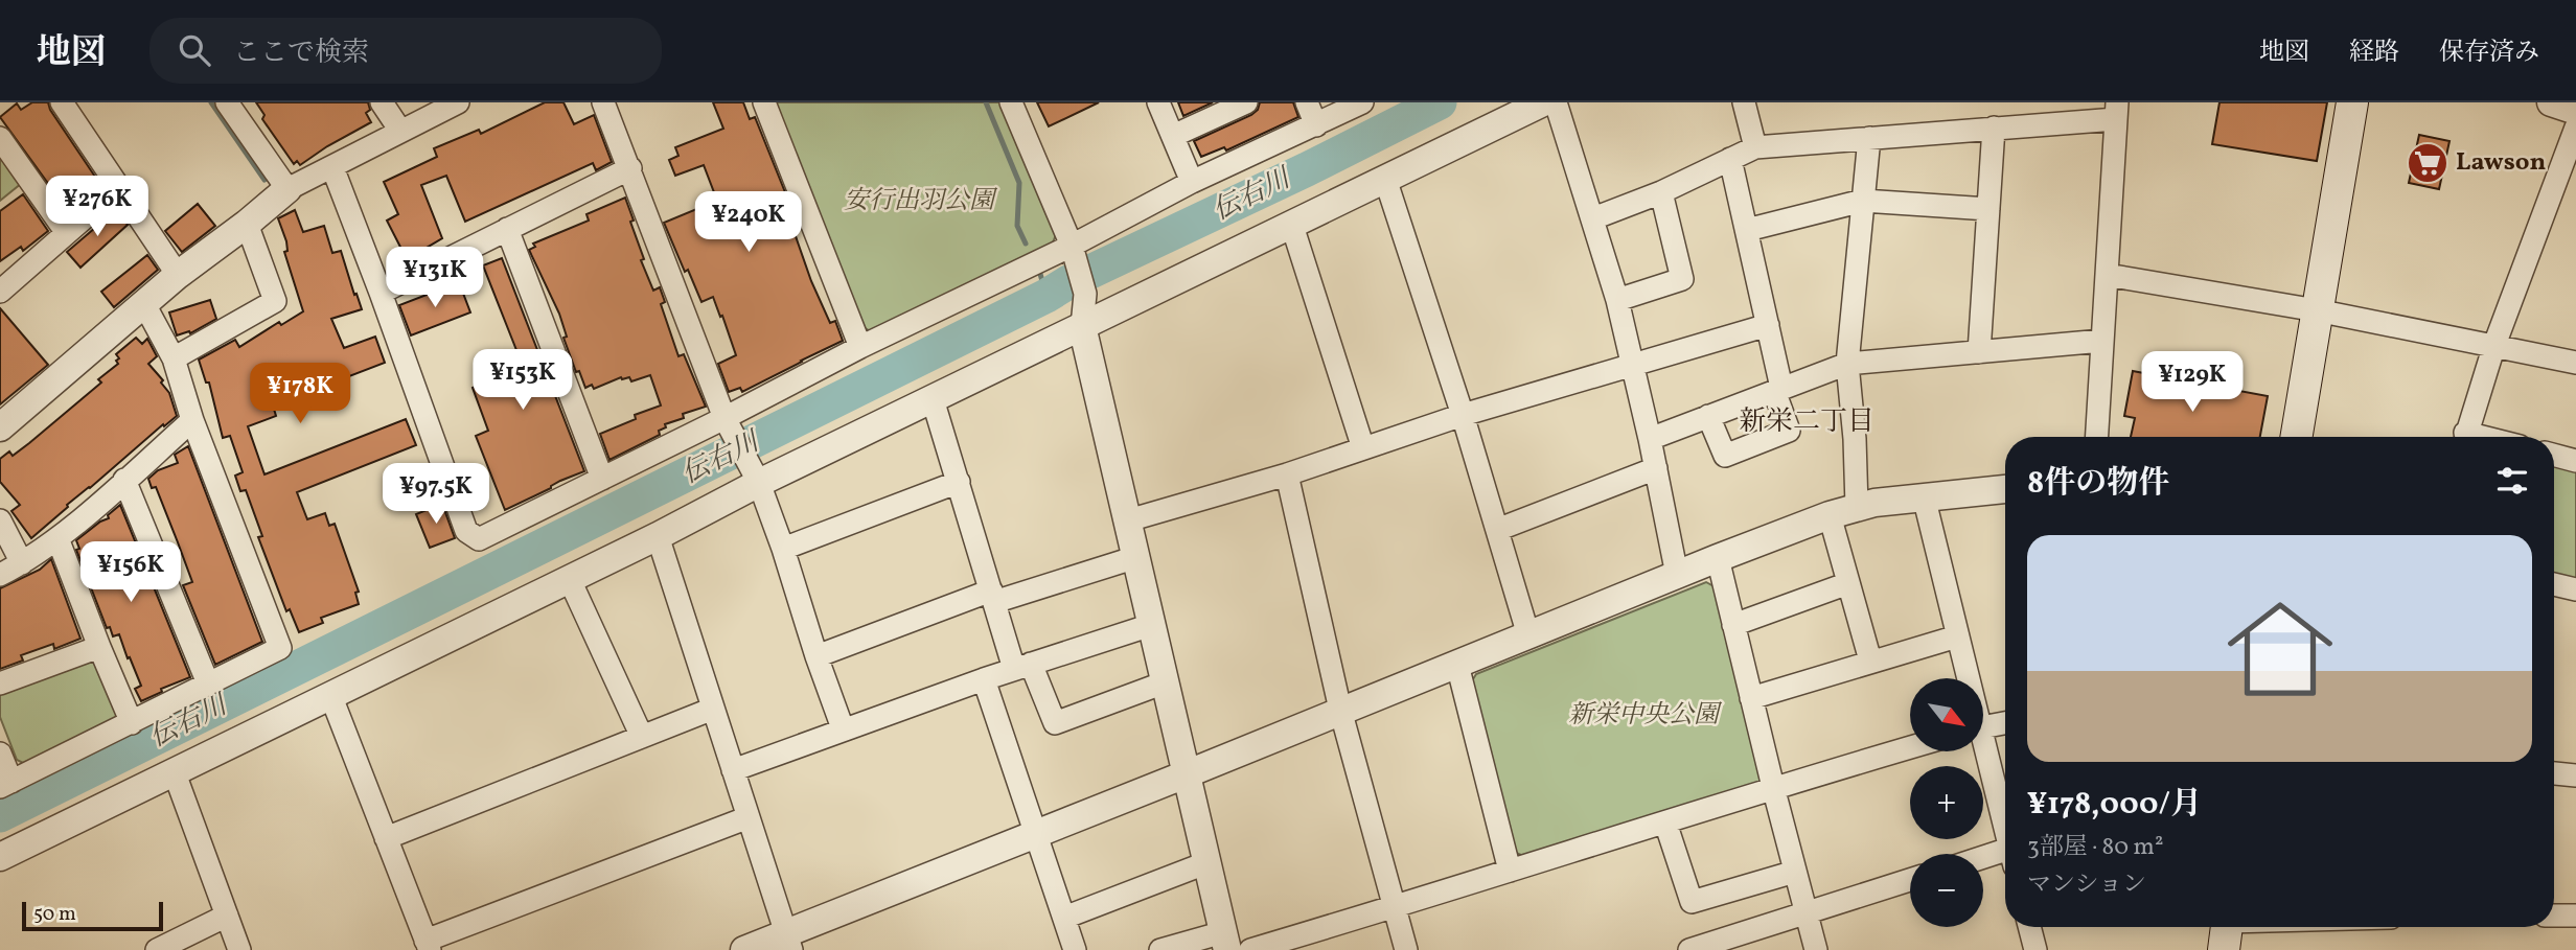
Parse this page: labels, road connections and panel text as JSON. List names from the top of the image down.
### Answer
{
  "districts": ["新栄二丁目"],
  "water": ["伝右川"],
  "parks": ["安行出羽公園", "新栄中央公園"],
  "places": {
    "supermarket": ["Lawson"]
  },
  "scale_bar": "50 m",
  "north": "bottom right",
  "page": {
    "header": "地図",
    "search": "ここで検索",
    "nav": ["地図", "経路", "保存済み"],
    "price": [
      "¥276K",
      "¥240K",
      "¥131K",
      "¥153K",
      "¥129K",
      "¥178K",
      "¥97.5K",
      "¥156K"
    ],
    "heading": "8件の物件",
    "list": [
      {
        "name": "¥178,000/月",
        "note": "3部屋 · 80 m² · マンション"
      }
    ],
    "map_buttons": ["+", "−"],
    "scale": "50 m"
  }
}
